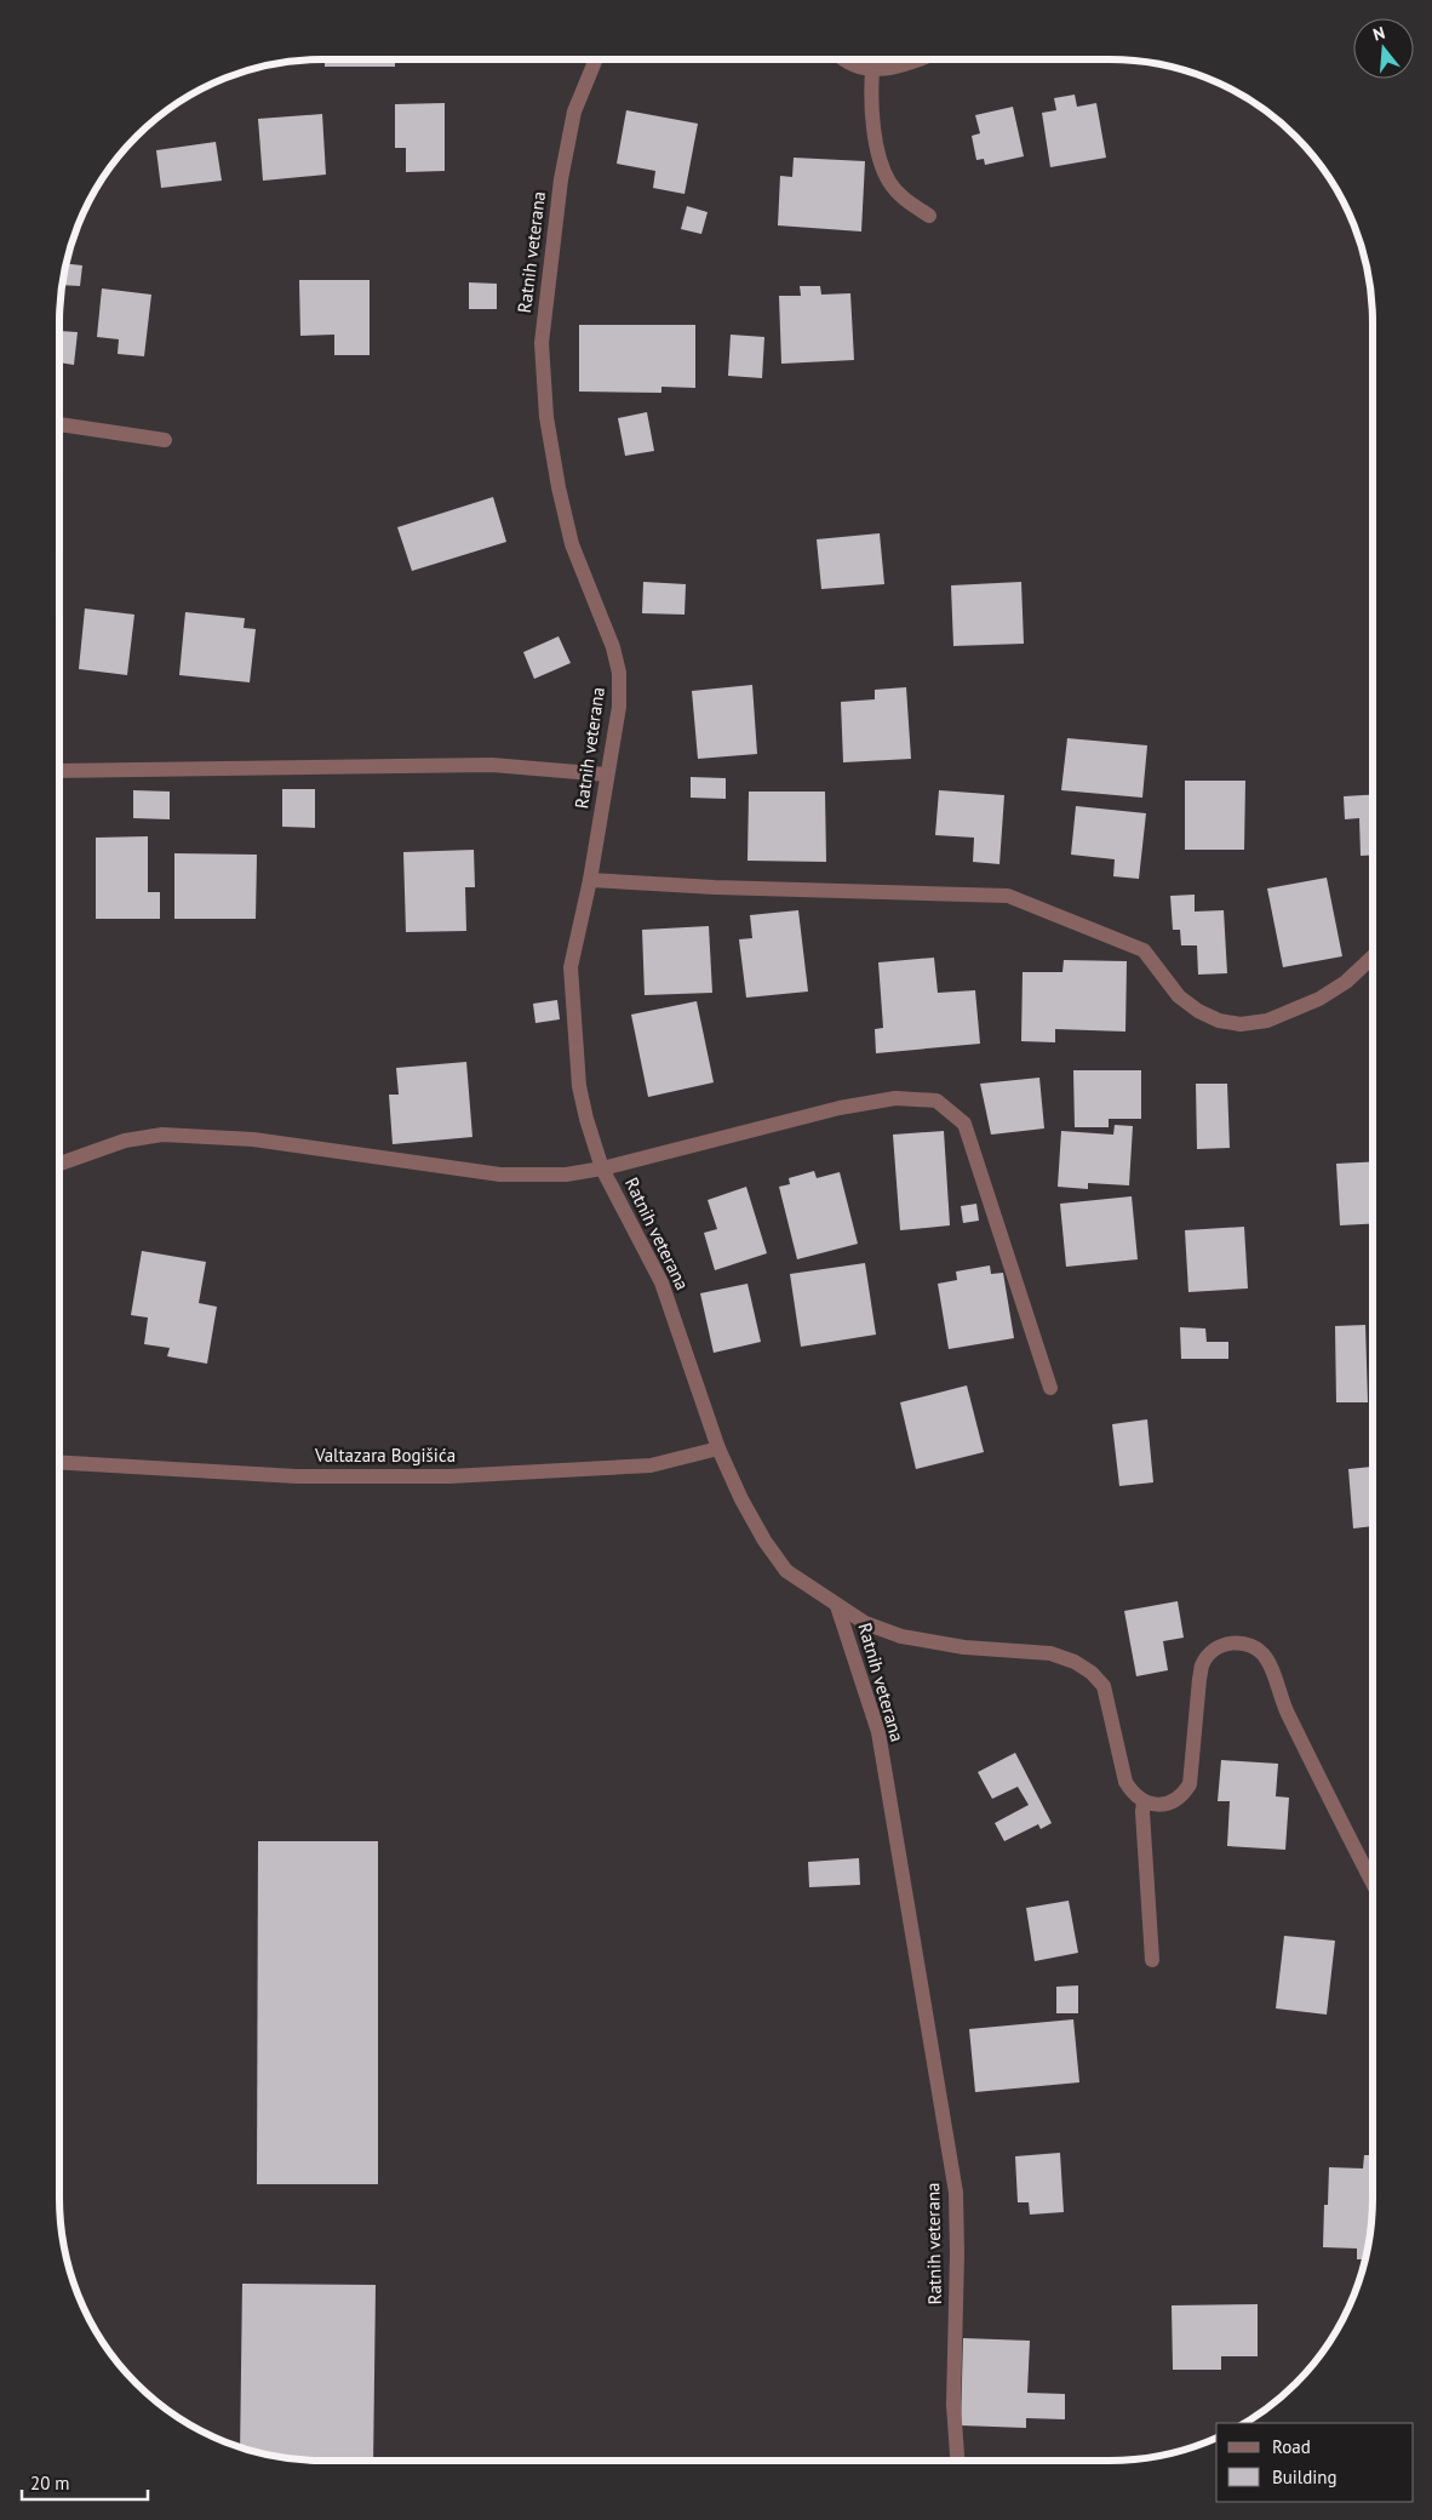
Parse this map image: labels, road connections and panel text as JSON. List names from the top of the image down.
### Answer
{
  "streets": {
    "street": ["Ratnih veterana", "Valtazara Bogišića"]
  },
  "crossings": [
    ["Ratnih veterana", "Valtazara Bogišića"]
  ],
  "legend": ["Road", "Building"],
  "scale_bar": "20 m",
  "north": "top"
}
